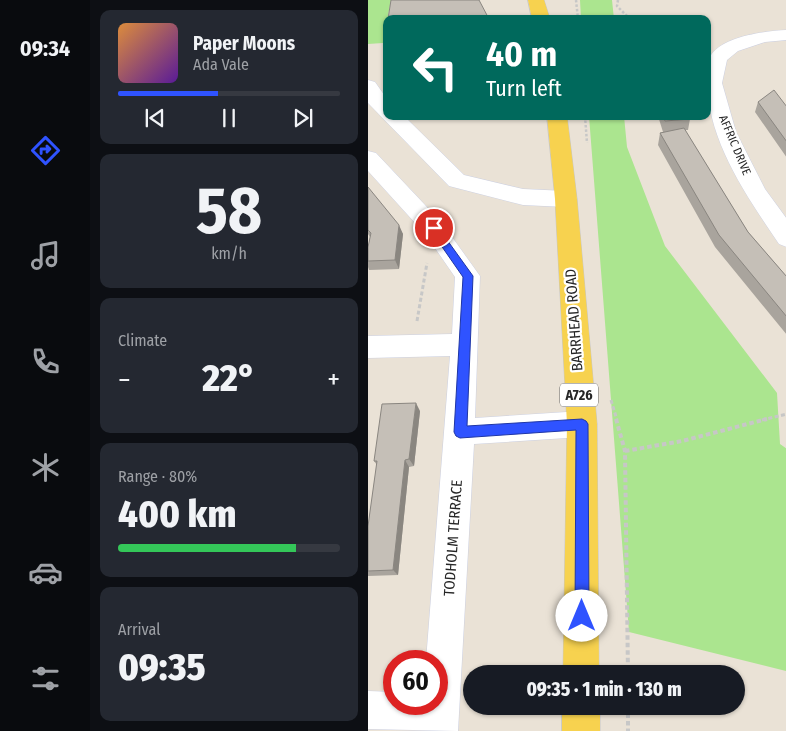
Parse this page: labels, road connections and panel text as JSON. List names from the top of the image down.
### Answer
{
  "streets": {
    "main road": ["BARRHEAD ROAD", "A726"],
    "street": ["AFFRIC DRIVE", "TODHOLM TERRACE"]
  },
  "page": {
    "tabs": "09:34",
    "turn": ["40 m", "Turn left"],
    "song": ["Paper Moons", "Ada Vale"],
    "tile": [
      ["58", "km/h"],
      "Climate",
      ["Range · 80%", "400 km"],
      ["Arrival", "09:35"]
    ],
    "heat": ["−", "22°", "+"],
    "limit": "60",
    "trip": "09:35 · 1 min · 130 m"
  }
}
